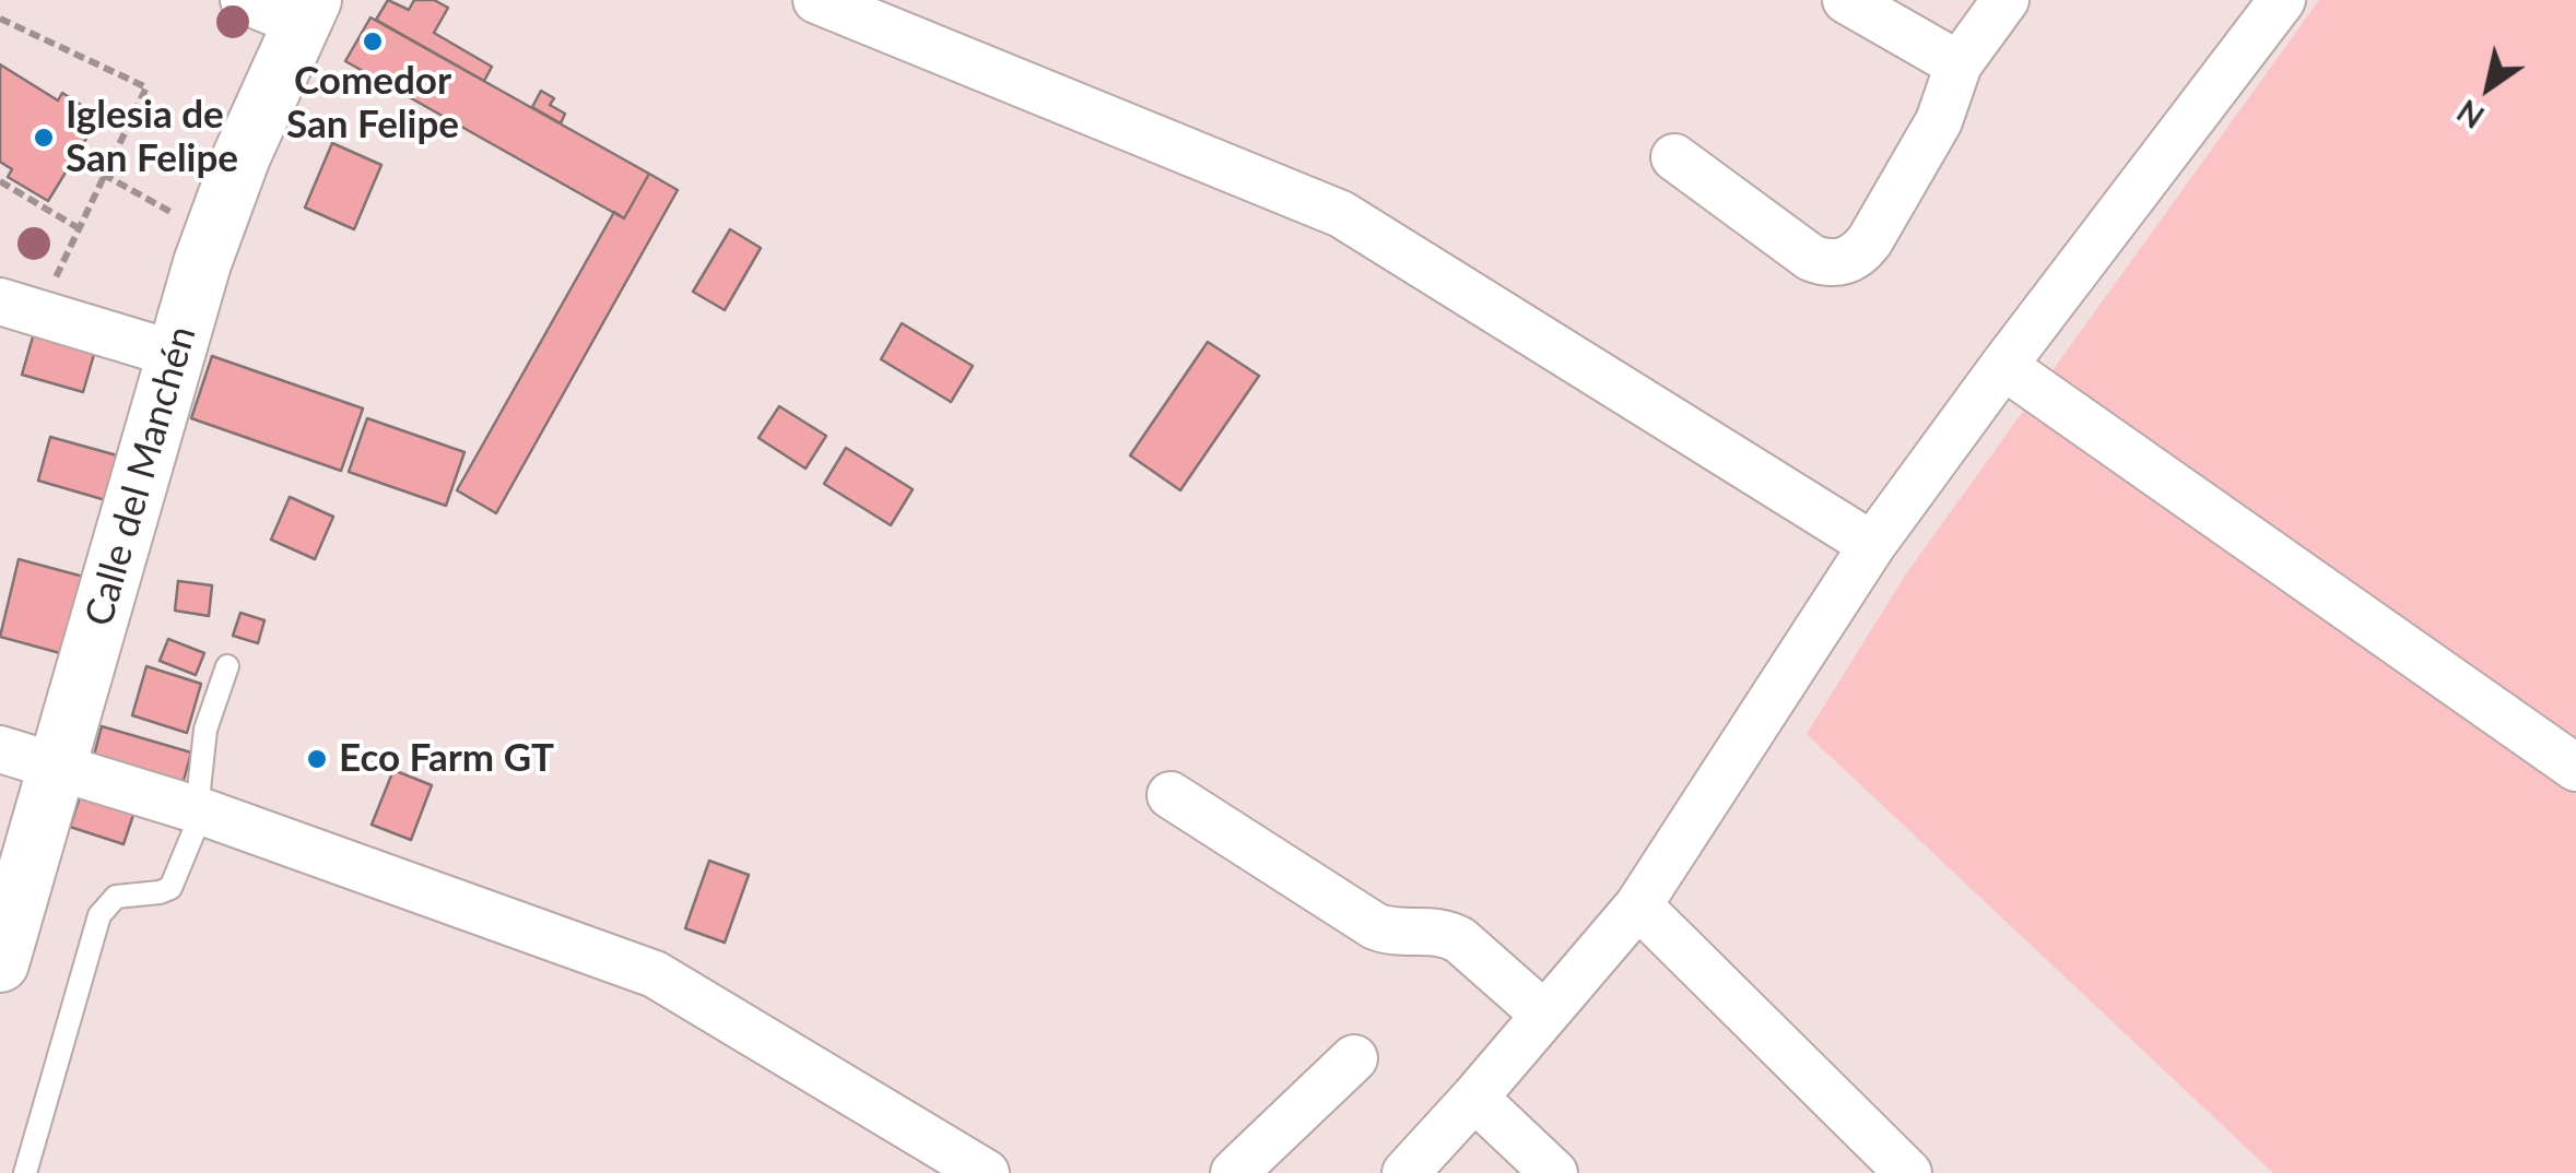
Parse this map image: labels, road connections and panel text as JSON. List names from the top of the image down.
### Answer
{
  "streets": {
    "street": ["Calle del Manchén"]
  },
  "places": ["Comedor San Felipe", "Iglesia de San Felipe", "Eco Farm GT"],
  "north": "bottom left"
}
